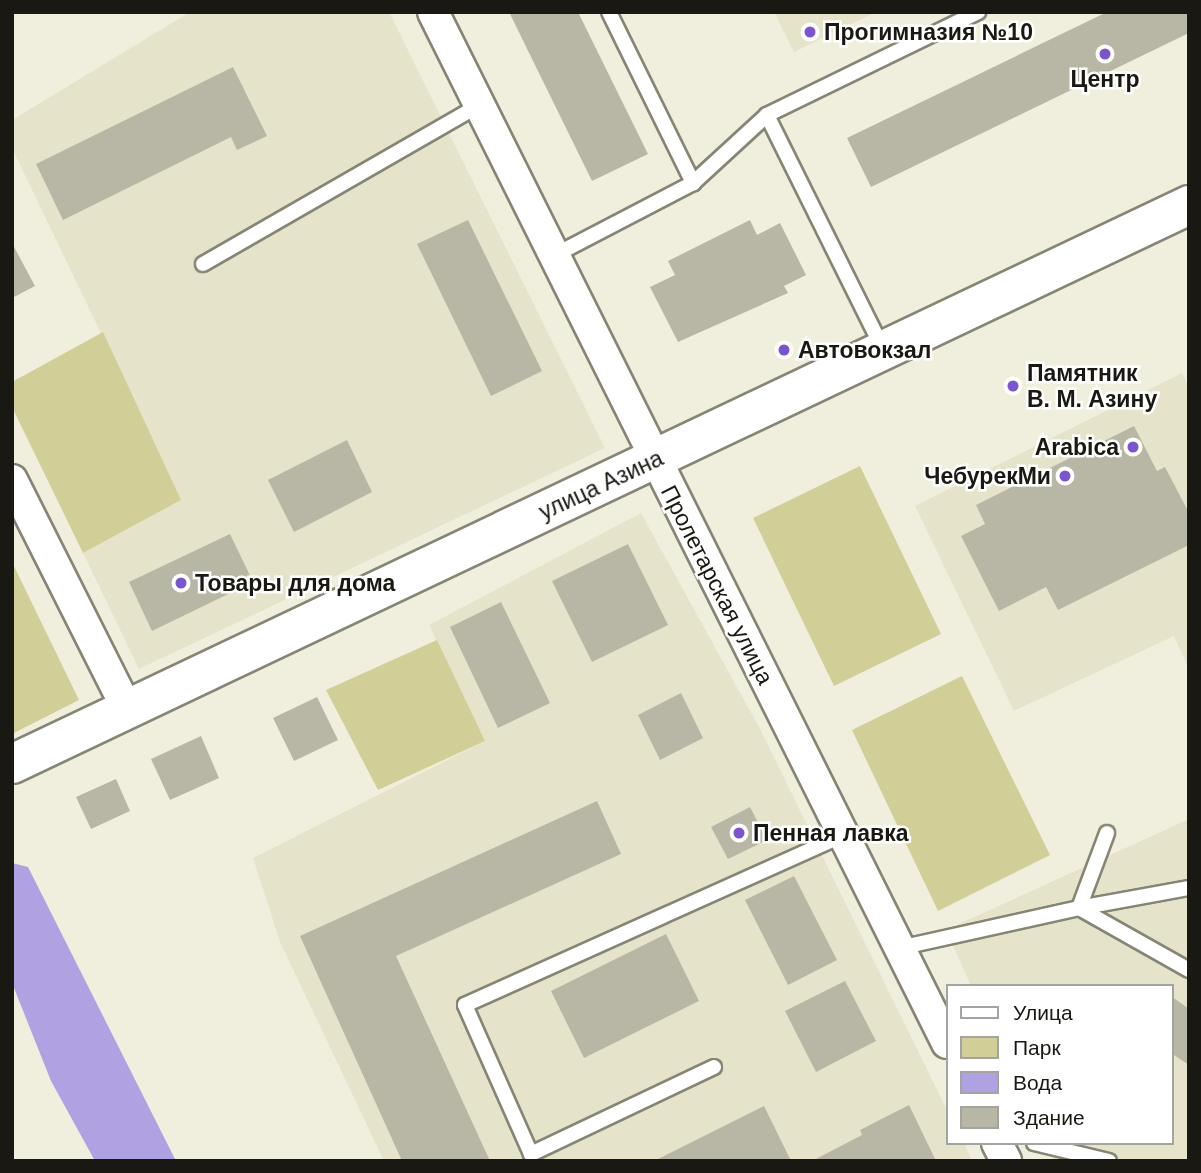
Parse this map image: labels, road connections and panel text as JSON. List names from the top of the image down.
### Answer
{
  "streets": {
    "main road": ["улица Азина"],
    "street": ["Пролетарская улица"]
  },
  "crossings": [
    ["улица Азина", "Пролетарская улица"]
  ],
  "places": [
    "Прогимназия №10",
    "Центр",
    "Автовокзал",
    "Памятник В. М. Азину",
    "Arabica",
    "ЧебурекМи",
    "Товары для дома",
    "Пенная лавка"
  ],
  "legend": [
    "Улица",
    "Парк",
    "Вода",
    "Здание"
  ]
}
